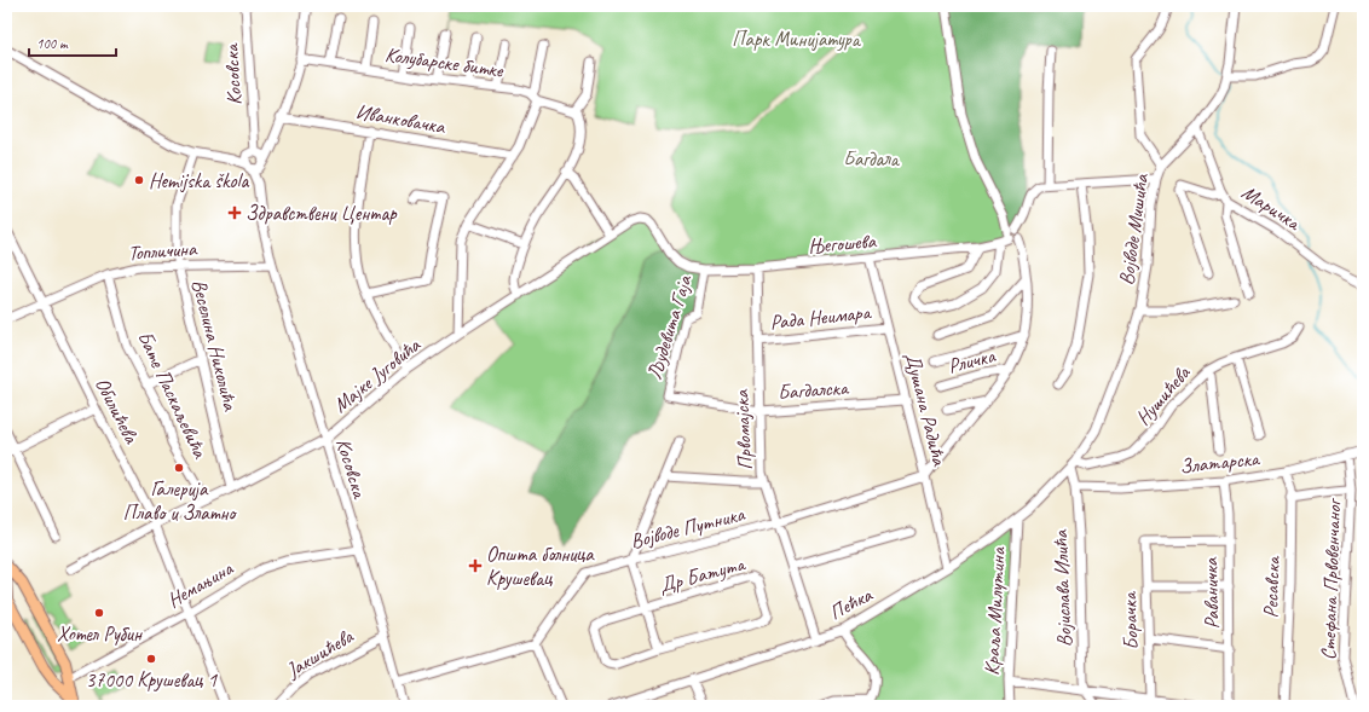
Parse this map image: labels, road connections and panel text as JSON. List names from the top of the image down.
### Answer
{
  "streets": {
    "street": [
      "Колубарске битке",
      "Косовска",
      "Иванковачка",
      "Маричка",
      "Војводе Мишића",
      "Његошева",
      "Топличина",
      "Рада Неимара",
      "Људевита Гаја",
      "Веселина Николића",
      "Рличка",
      "Мајке Југовића",
      "Багдалска",
      "Бате Паскаљевића",
      "Нушићева",
      "Душана Радића",
      "Обилићева",
      "Првомајска",
      "Златарска",
      "Војводе Путника",
      "Др Батута",
      "Стефана Првовенчаног",
      "Немањина",
      "Ресавска",
      "Војислава Илића",
      "Раваничка",
      "Пећка",
      "Краља Милутина",
      "Борачка",
      "Јакшићева"
    ]
  },
  "crossings": [
    ["Косовска", "Топличина"],
    ["Косовска", "Мајке Југовића"],
    ["Косовска", "Немањина"],
    ["Косовска", "Јакшићева"],
    ["Маричка", "Војводе Мишића"],
    ["Војводе Мишића", "Нушићева"],
    ["Војводе Мишића", "Војислава Илића"],
    ["Војводе Мишића", "Пећка"],
    ["Његошева", "Људевита Гаја"],
    ["Његошева", "Мајке Југовића"],
    ["Његошева", "Душана Радића"],
    ["Његошева", "Првомајска"],
    ["Топличина", "Веселина Николића"],
    ["Топличина", "Бате Паскаљевића"],
    ["Топличина", "Обилићева"],
    ["Рада Неимара", "Душана Радића"],
    ["Рада Неимара", "Првомајска"],
    ["Људевита Гаја", "Багдалска"],
    ["Веселина Николића", "Мајке Југовића"],
    ["Мајке Југовића", "Бате Паскаљевића"],
    ["Мајке Југовића", "Обилићева"],
    ["Багдалска", "Душана Радића"],
    ["Багдалска", "Првомајска"],
    ["Нушићева", "Војислава Илића"],
    ["Нушићева", "Пећка"],
    ["Душана Радића", "Војводе Путника"],
    ["Душана Радића", "Пећка"],
    ["Обилићева", "Немањина"],
    ["Првомајска", "Војводе Путника"],
    ["Првомајска", "Пећка"],
    ["Златарска", "Стефана Првовенчаног"],
    ["Златарска", "Ресавска"],
    ["Златарска", "Војислава Илића"],
    ["Златарска", "Раваничка"],
    ["Војводе Путника", "Др Батута"],
    ["Војислава Илића", "Пећка"],
    ["Раваничка", "Борачка"],
    ["Пећка", "Краља Милутина"]
  ],
  "parks": ["Парк Минијатура", "Багдала"],
  "places": {
    "other": [
      "Hemijska škola",
      "Галерија Плаво и Златно",
      "Хотел Рубин",
      "37000 Крушевац 1"
    ],
    "health": ["Здравствени Центар", "Општа болница Крушевац"]
  },
  "scale_bar": "100 m"
}
